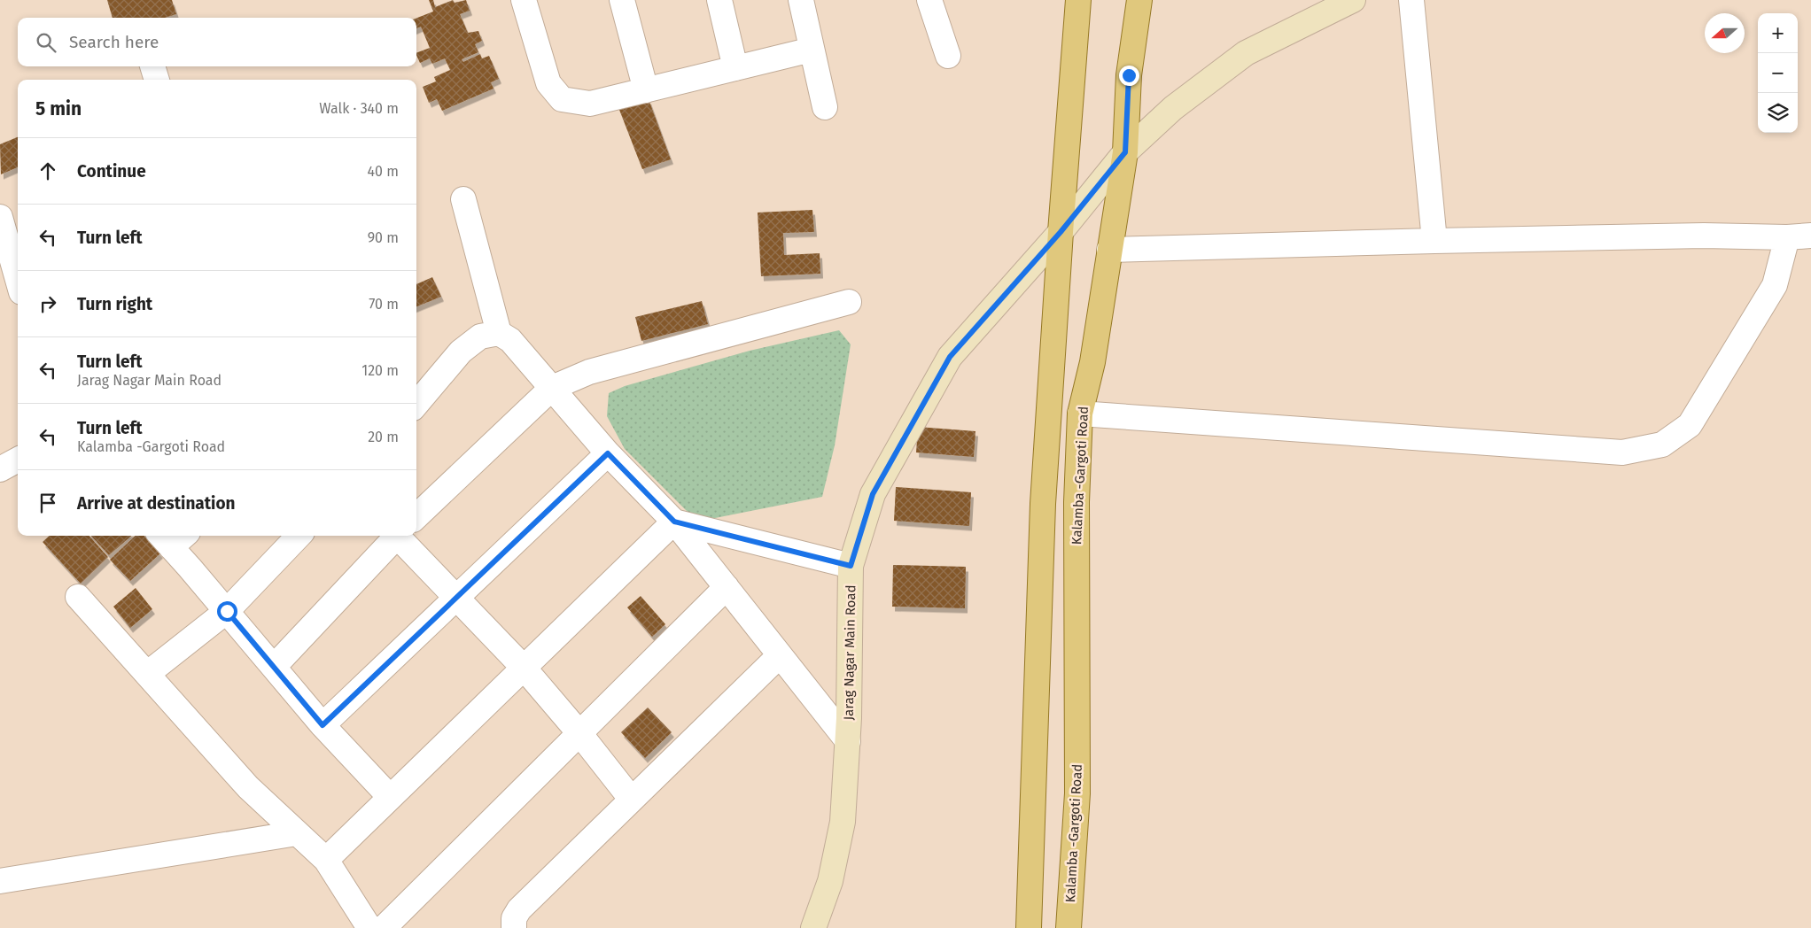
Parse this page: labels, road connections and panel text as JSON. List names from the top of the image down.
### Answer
{
  "streets": {
    "main road": ["Kalamba -Gargoti Road"],
    "street": ["Jarag Nagar Main Road"]
  },
  "crossings": [
    ["Kalamba -Gargoti Road", "Jarag Nagar Main Road"]
  ],
  "north": "left",
  "page": {
    "map_buttons": ["+", "−"],
    "search": "Search here",
    "heading": ["5 min", "Walk · 340 m"],
    "list": [
      ["Continue", "40 m"],
      ["Turn left", "90 m"],
      ["Turn right", "70 m"],
      ["Turn left", "Jarag Nagar Main Road", "120 m"],
      ["Turn left", "Kalamba -Gargoti Road", "20 m"],
      "Arrive at destination"
    ]
  }
}
